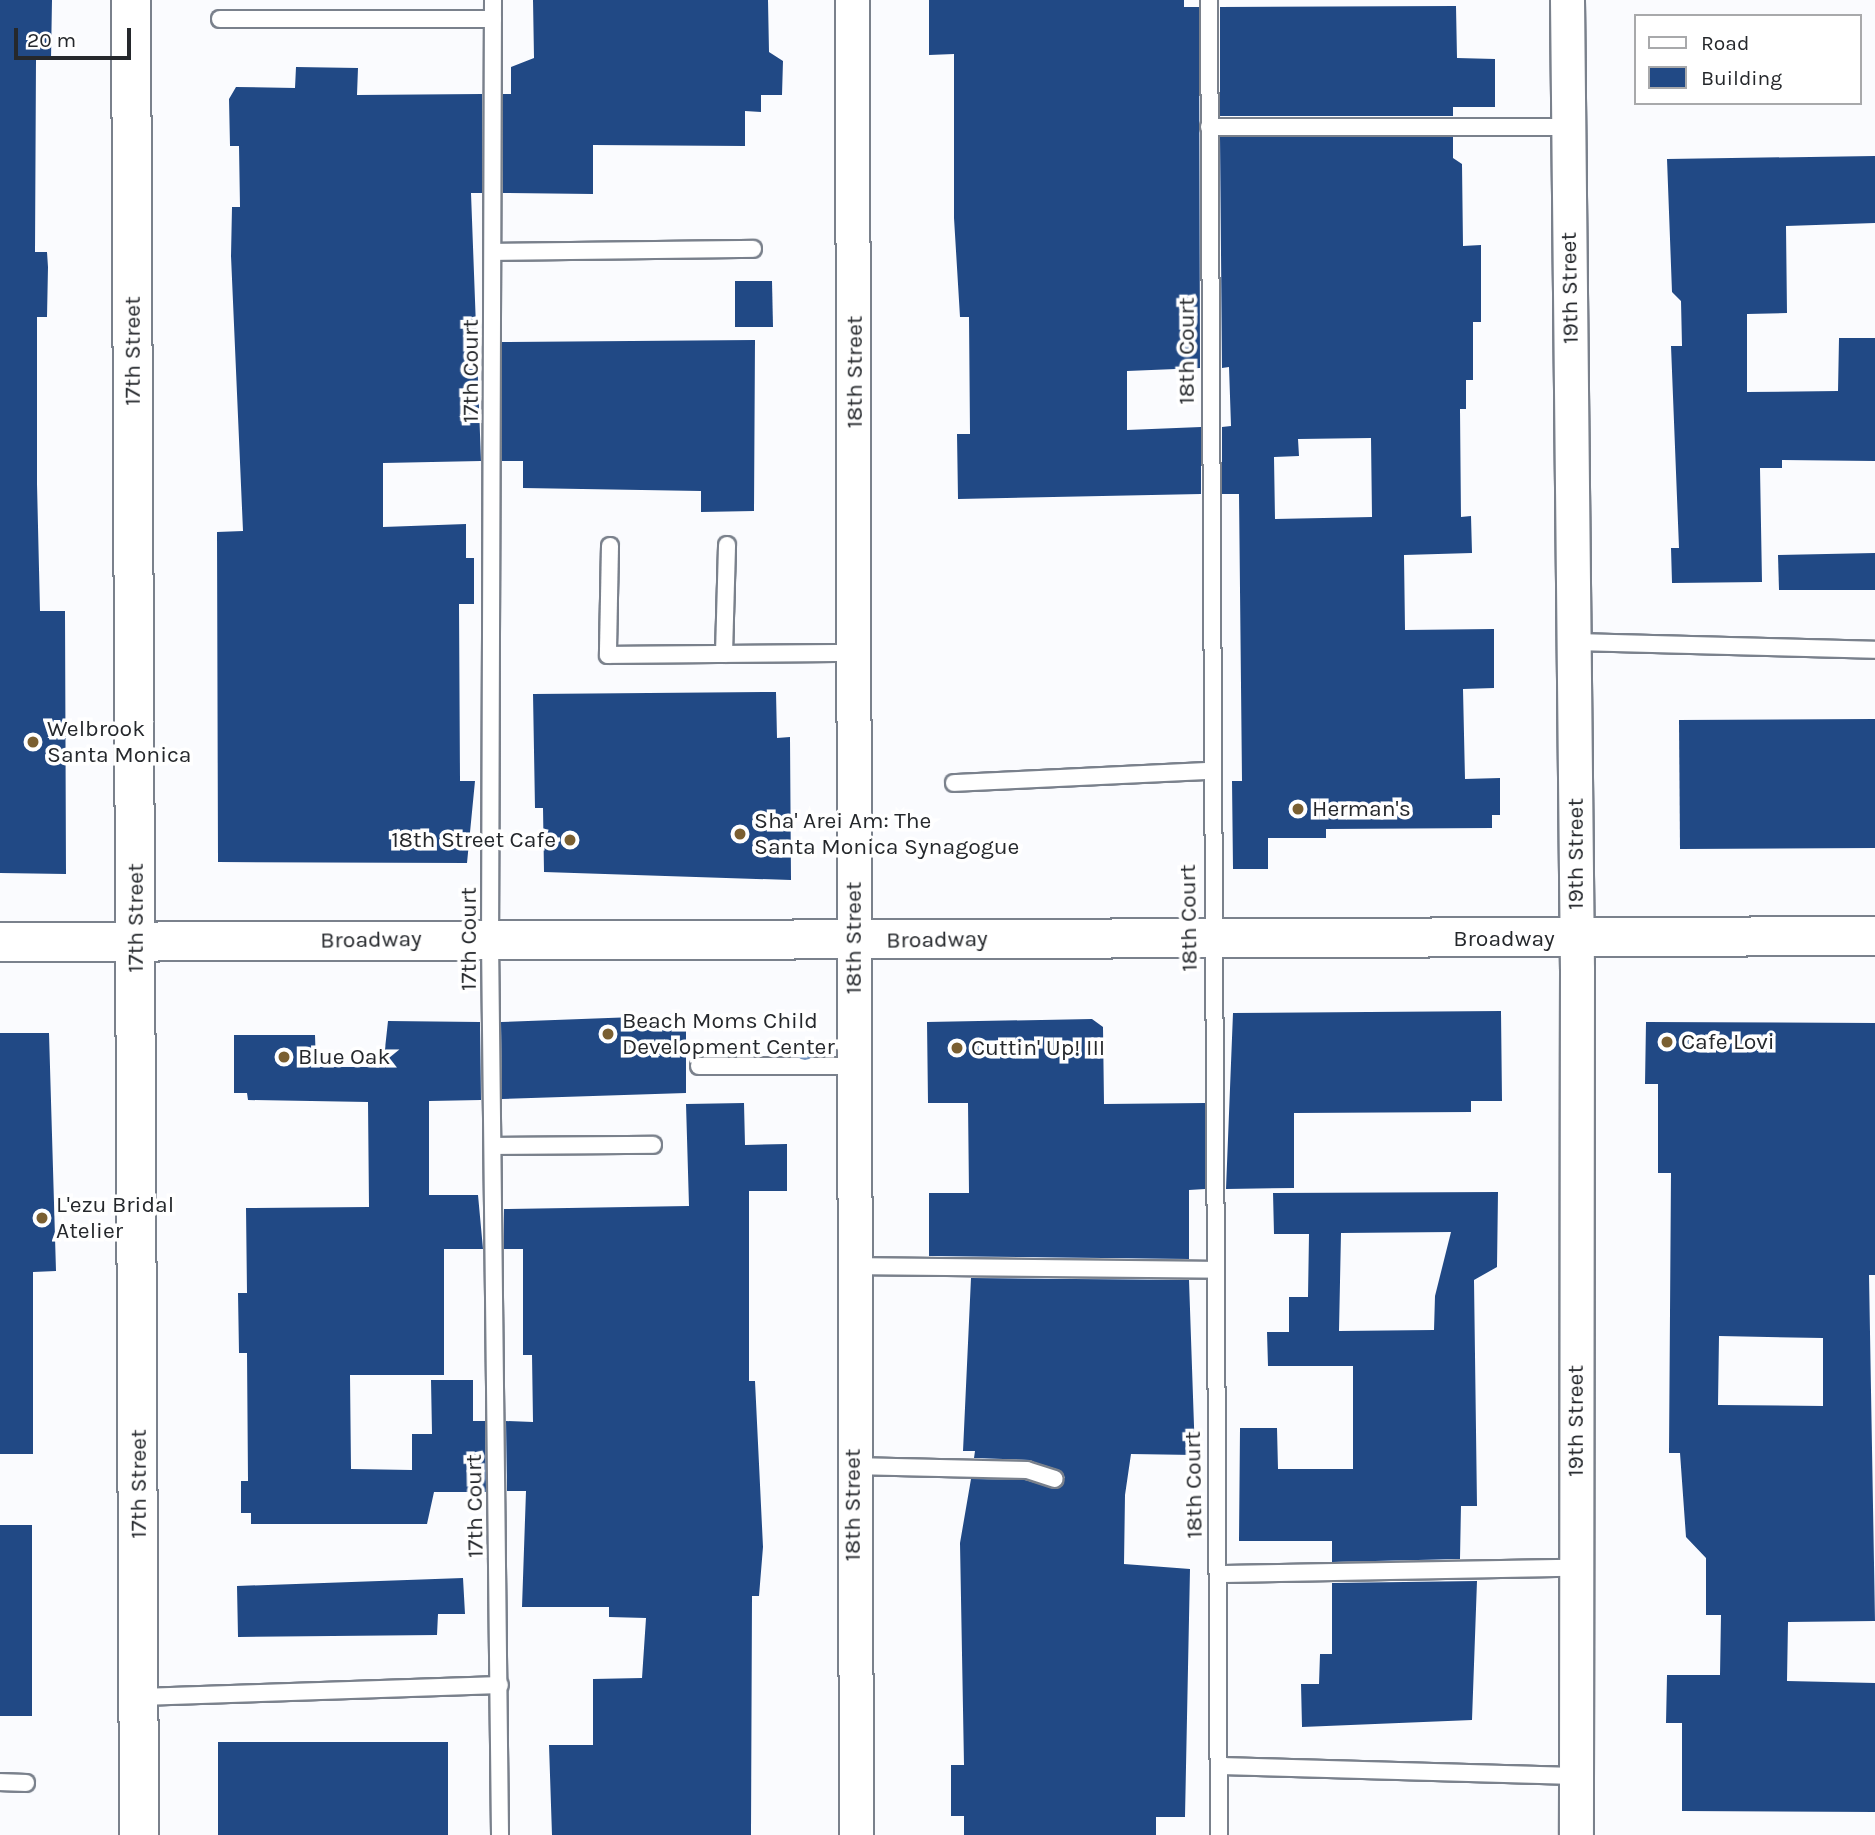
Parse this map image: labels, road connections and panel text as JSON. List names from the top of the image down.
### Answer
{
  "streets": {
    "street": [
      "19th Street",
      "17th Street",
      "18th Street",
      "Broadway"
    ],
    "lane": ["18th Court", "17th Court"]
  },
  "crossings": [
    ["19th Street", "Broadway"],
    ["17th Street", "Broadway"],
    ["18th Court", "Broadway"],
    ["17th Court", "Broadway"],
    ["18th Street", "Broadway"]
  ],
  "places": [
    "Welbrook Santa Monica",
    "Herman's",
    "Sha' Arei Am: The Santa Monica Synagogue",
    "18th Street Cafe",
    "Beach Moms Child Development Center",
    "Cafe Lovi",
    "Cuttin' Up! III",
    "Blue Oak",
    "L'ezu Bridal Atelier"
  ],
  "legend": ["Road", "Building"],
  "scale_bar": "20 m"
}
